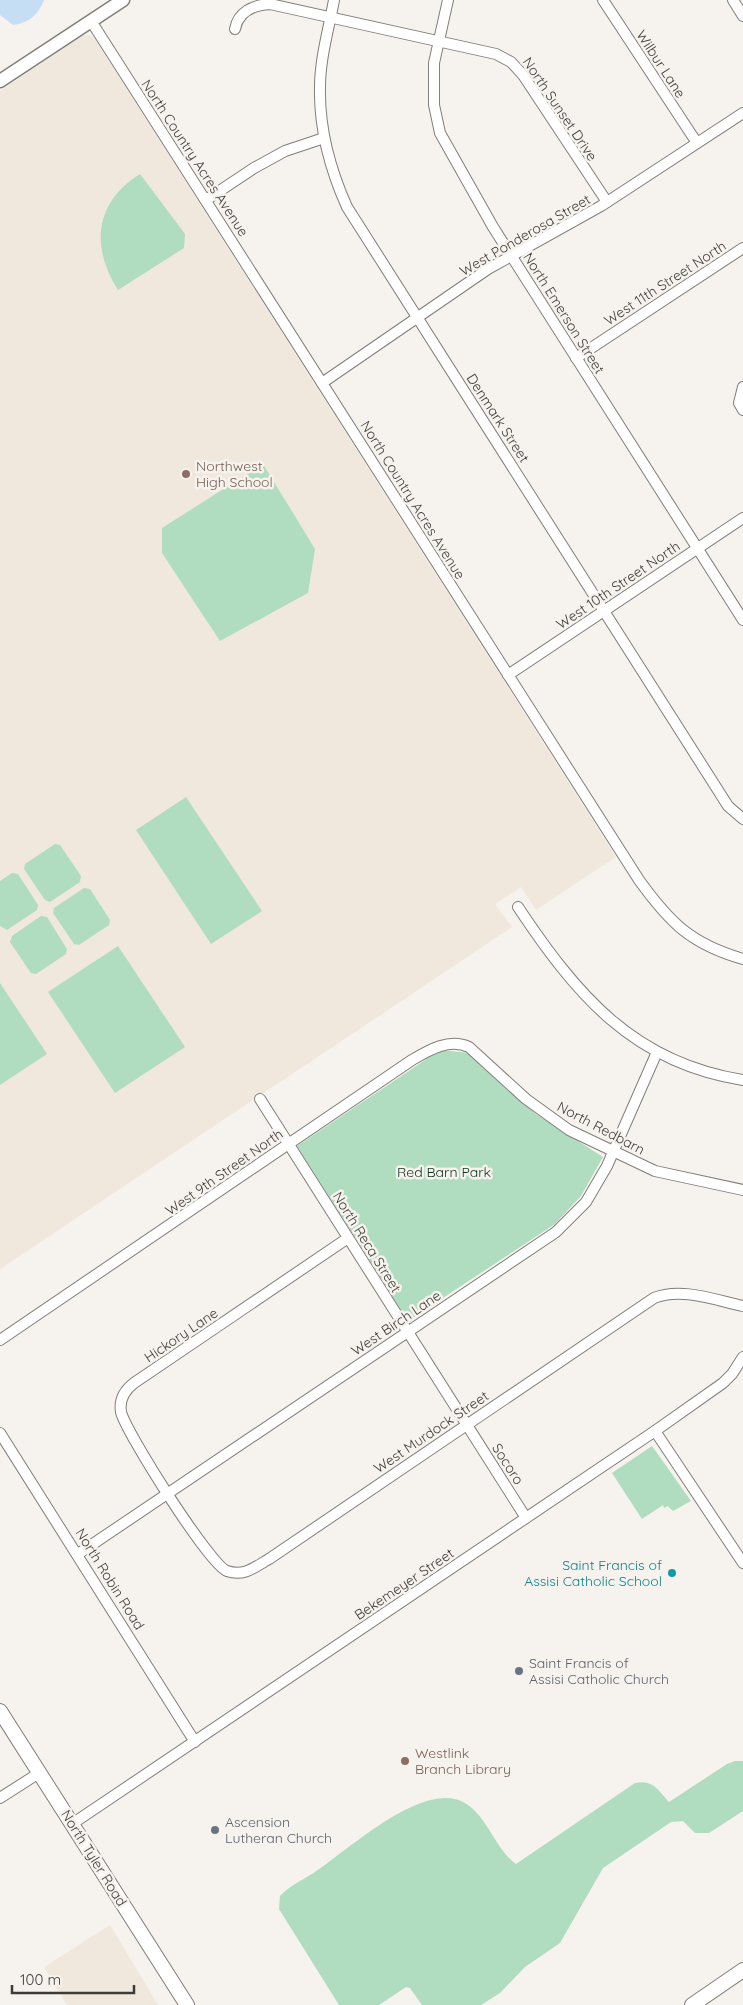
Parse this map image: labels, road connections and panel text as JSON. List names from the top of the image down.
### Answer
{
  "streets": {
    "main road": ["North Tyler Road"],
    "street": [
      "Wilbur Lane",
      "North Sunset Drive",
      "North Country Acres Avenue",
      "West Ponderosa Street",
      "West 11th Street North",
      "North Emerson Street",
      "Denmark Street",
      "West 10th Street North",
      "North Redbarn",
      "West 9th Street North",
      "North Reca Street",
      "West Birch Lane",
      "Hickory Lane",
      "West Murdock Street",
      "Socoro",
      "North Robin Road",
      "Bekemeyer Street"
    ]
  },
  "crossings": [
    ["Wilbur Lane", "West Ponderosa Street"],
    ["North Sunset Drive", "West Ponderosa Street"],
    ["North Sunset Drive", "North Emerson Street"],
    ["North Sunset Drive", "Denmark Street"],
    ["North Country Acres Avenue", "West Ponderosa Street"],
    ["North Country Acres Avenue", "West 10th Street North"],
    ["West Ponderosa Street", "North Emerson Street"],
    ["West Ponderosa Street", "Denmark Street"],
    ["West 11th Street North", "North Emerson Street"],
    ["North Emerson Street", "West 10th Street North"],
    ["Denmark Street", "West 10th Street North"],
    ["North Redbarn", "West 9th Street North"],
    ["North Redbarn", "West Birch Lane"],
    ["West 9th Street North", "North Reca Street"],
    ["North Reca Street", "West Birch Lane"],
    ["North Reca Street", "Hickory Lane"],
    ["North Reca Street", "West Murdock Street"],
    ["North Reca Street", "Socoro"],
    ["West Birch Lane", "Hickory Lane"],
    ["West Birch Lane", "West Murdock Street"],
    ["West Birch Lane", "North Robin Road"],
    ["Hickory Lane", "West Murdock Street"],
    ["West Murdock Street", "Socoro"],
    ["Socoro", "Bekemeyer Street"],
    ["North Robin Road", "Bekemeyer Street"],
    ["Bekemeyer Street", "North Tyler Road"]
  ],
  "parks": ["Red Barn Park"],
  "places": [
    "Northwest High School",
    "Saint Francis of Assisi Catholic School",
    "Saint Francis of Assisi Catholic Church",
    "Westlink Branch Library",
    "Ascension Lutheran Church"
  ],
  "scale_bar": "100 m"
}
